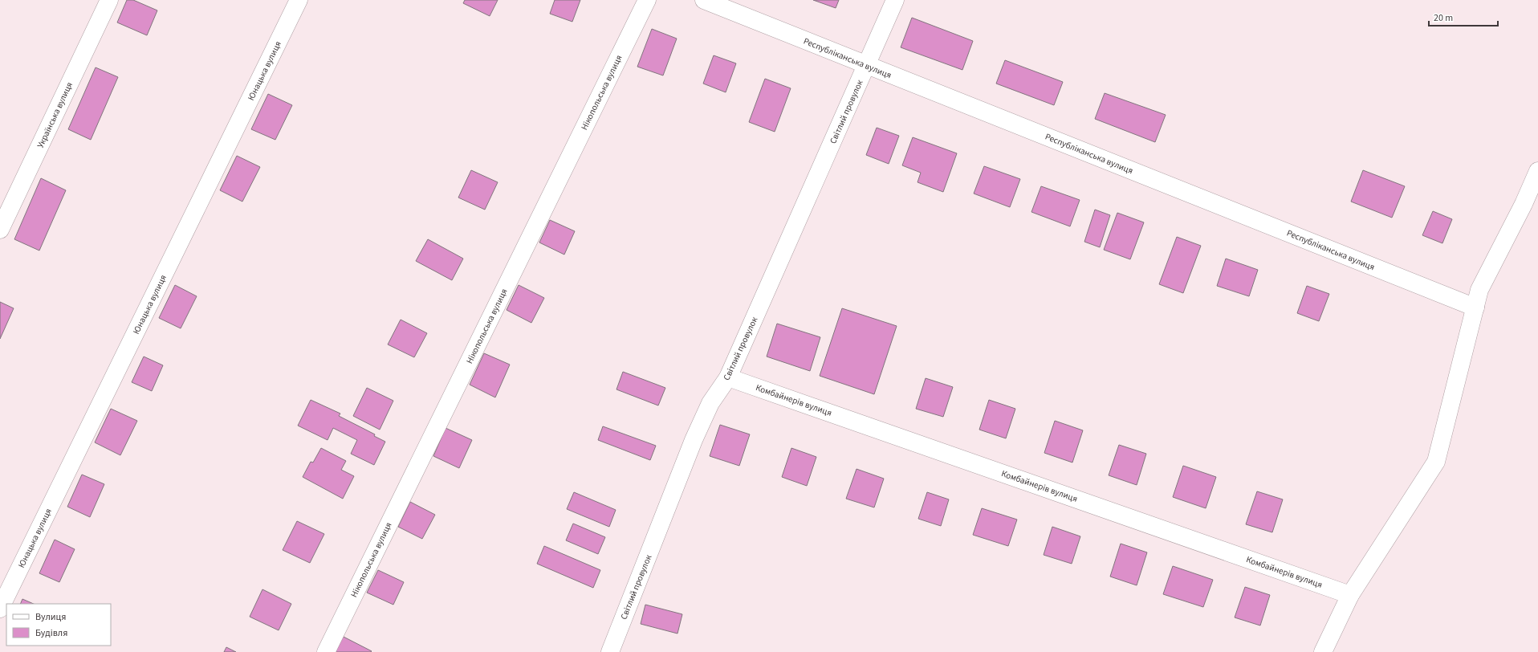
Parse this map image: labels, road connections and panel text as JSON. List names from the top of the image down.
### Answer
{
  "streets": {
    "street": [
      "Республіканська вулиця",
      "Юнацька вулиця",
      "Нікопольська вулиця",
      "Світлий провулок",
      "Українська вулиця",
      "Комбайнерів вулиця"
    ]
  },
  "crossings": [
    ["Республіканська вулиця", "Світлий провулок"],
    ["Світлий провулок", "Комбайнерів вулиця"]
  ],
  "legend": ["Вулиця", "Будівля"],
  "scale_bar": "20 m"
}
